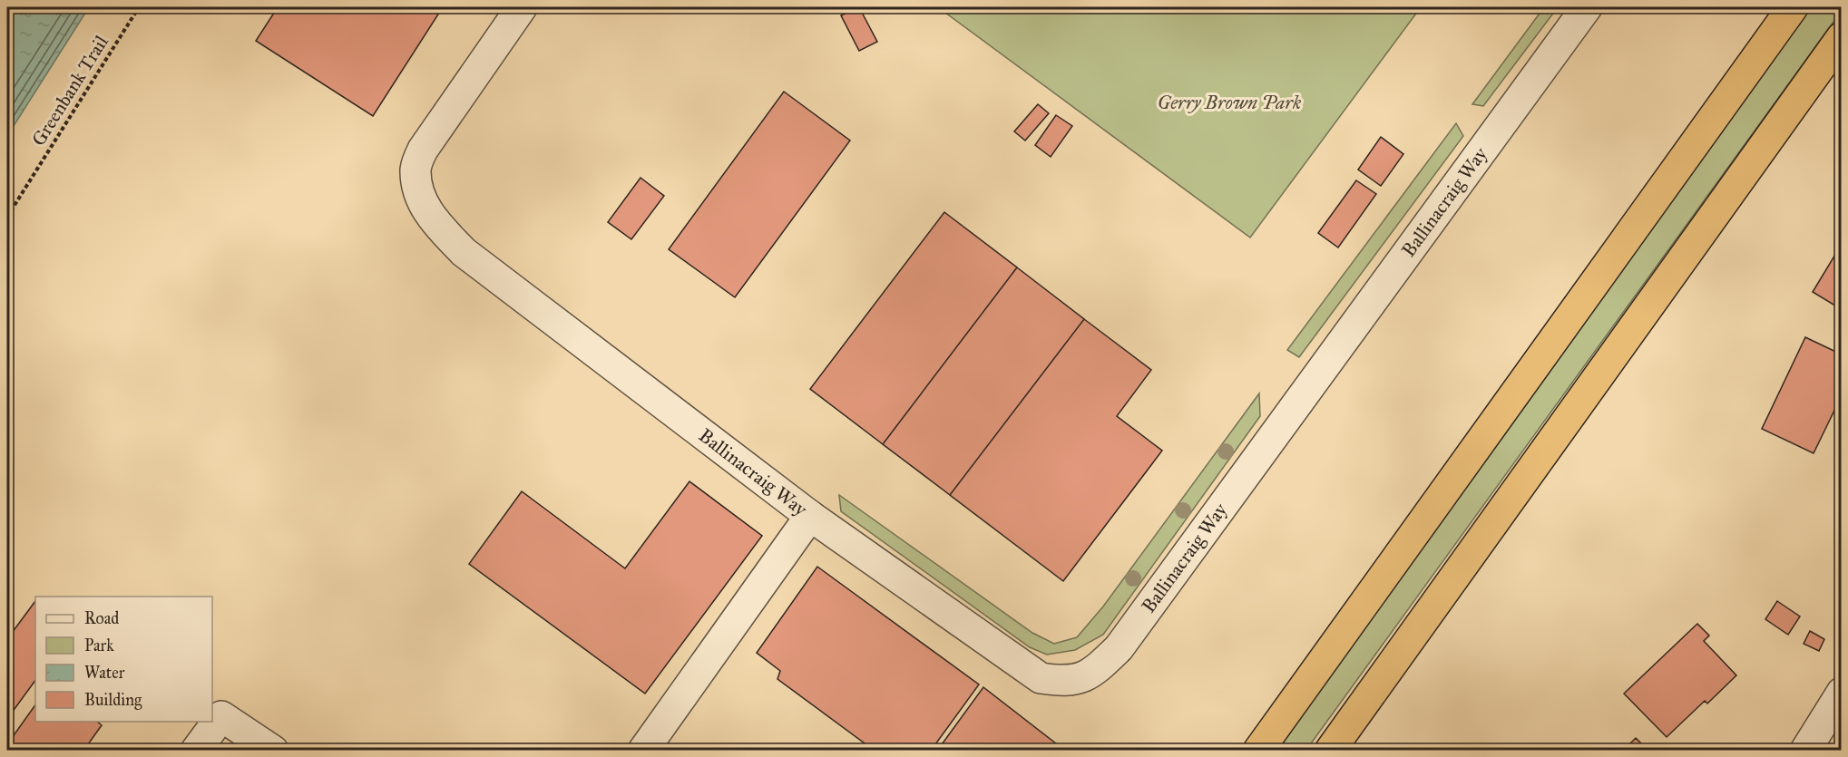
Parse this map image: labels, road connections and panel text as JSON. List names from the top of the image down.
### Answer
{
  "streets": {
    "street": ["Ballinacraig Way"],
    "path": ["Greenbank Trail"]
  },
  "parks": ["Gerry Brown Park"],
  "legend": [
    "Road",
    "Park",
    "Water",
    "Building"
  ]
}
